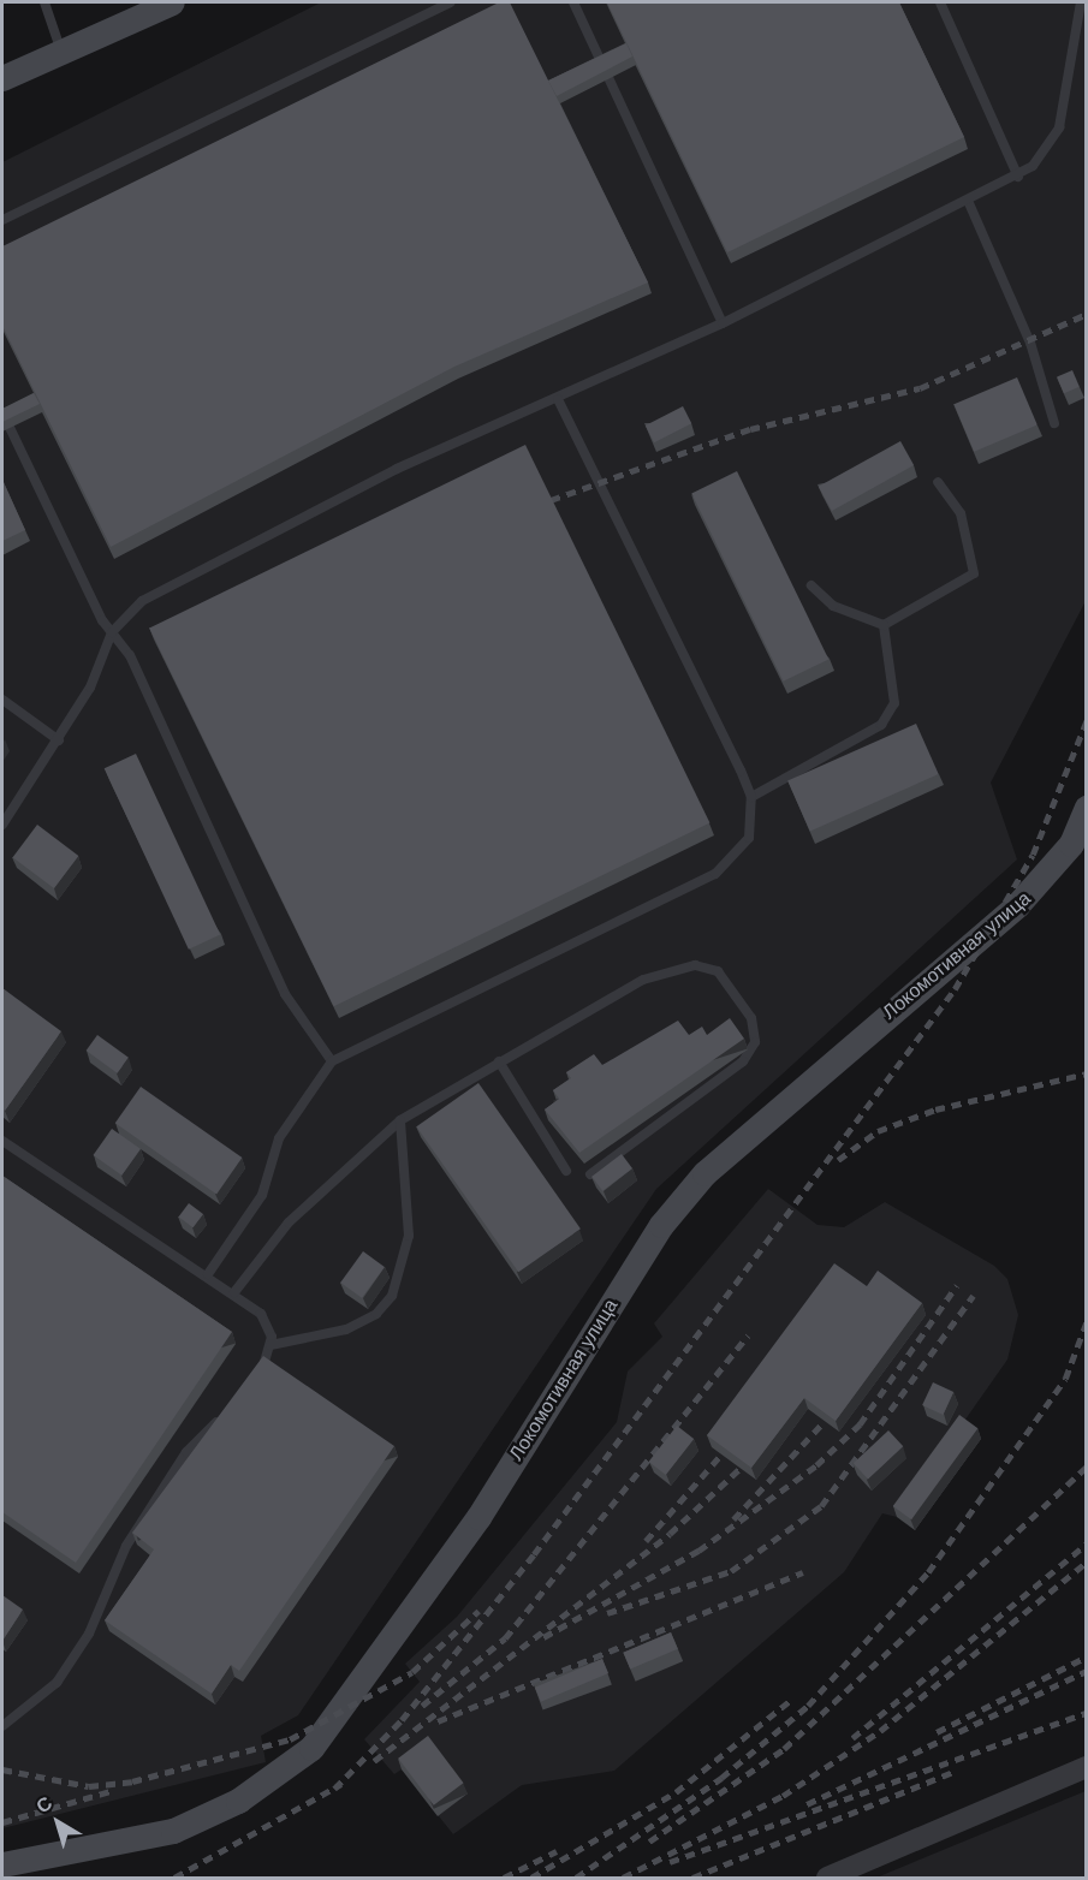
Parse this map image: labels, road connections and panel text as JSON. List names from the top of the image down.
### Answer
{
  "streets": {
    "main road": ["Локомотивная улица"]
  },
  "north": "top left"
}
